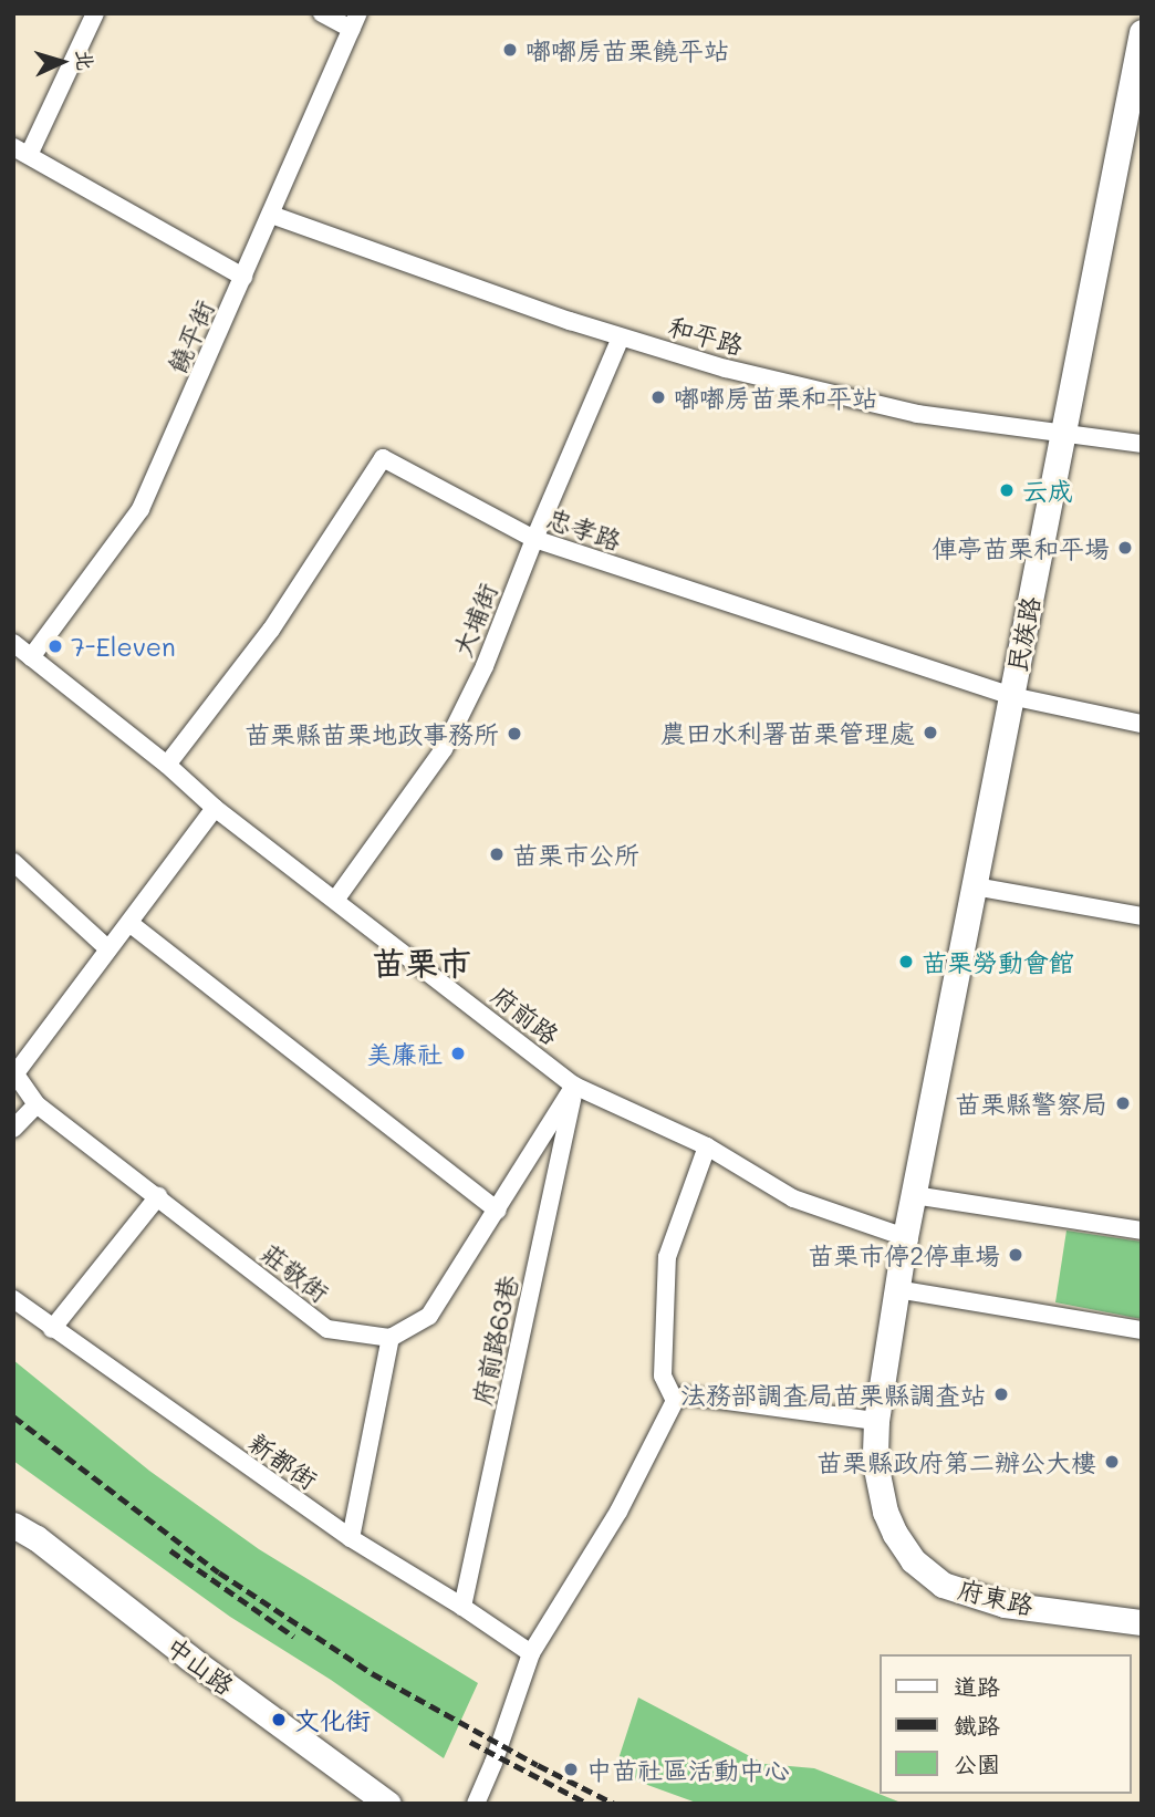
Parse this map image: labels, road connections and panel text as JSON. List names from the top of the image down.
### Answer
{
  "streets": {
    "street": [
      "和平路",
      "饒平街",
      "忠孝路",
      "大埔街",
      "民族路",
      "府前路",
      "莊敬街",
      "府前路63巷",
      "新都街",
      "府東路",
      "中山路"
    ]
  },
  "crossings": [
    ["和平路", "饒平街"],
    ["和平路", "大埔街"],
    ["和平路", "民族路"],
    ["饒平街", "府前路"],
    ["忠孝路", "大埔街"],
    ["忠孝路", "民族路"],
    ["忠孝路", "府前路"],
    ["大埔街", "府前路"],
    ["民族路", "府前路"],
    ["民族路", "府東路"],
    ["府前路", "府前路63巷"],
    ["府前路", "府東路"],
    ["府前路63巷", "新都街"]
  ],
  "districts": ["苗栗市"],
  "places": [
    "嘟嘟房苗栗饒平站",
    "嘟嘟房苗栗和平站",
    "云成",
    "俥亭苗栗和平場",
    "7-Eleven",
    "農田水利署苗栗管理處",
    "苗栗縣苗栗地政事務所",
    "苗栗市公所",
    "苗栗勞動會館",
    "美廉社",
    "苗栗縣警察局",
    "苗栗市停2停車場",
    "法務部調查局苗栗縣調查站",
    "苗栗縣政府第二辦公大樓",
    "文化街",
    "中苗社區活動中心"
  ],
  "legend": ["道路", "鐵路", "公園"],
  "north": "right"
}
